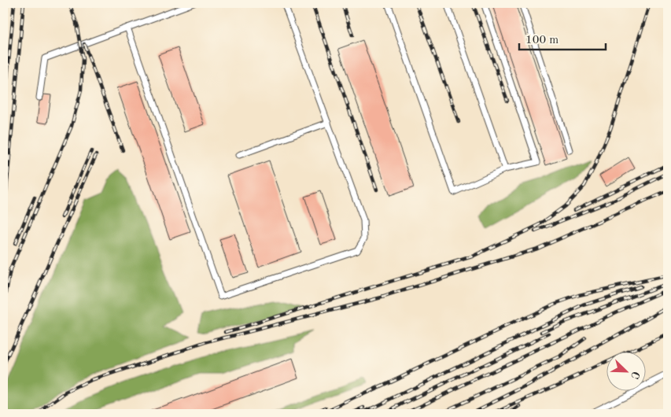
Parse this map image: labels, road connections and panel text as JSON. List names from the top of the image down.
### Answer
{
  "scale_bar": "100 m",
  "north": "bottom right"
}
